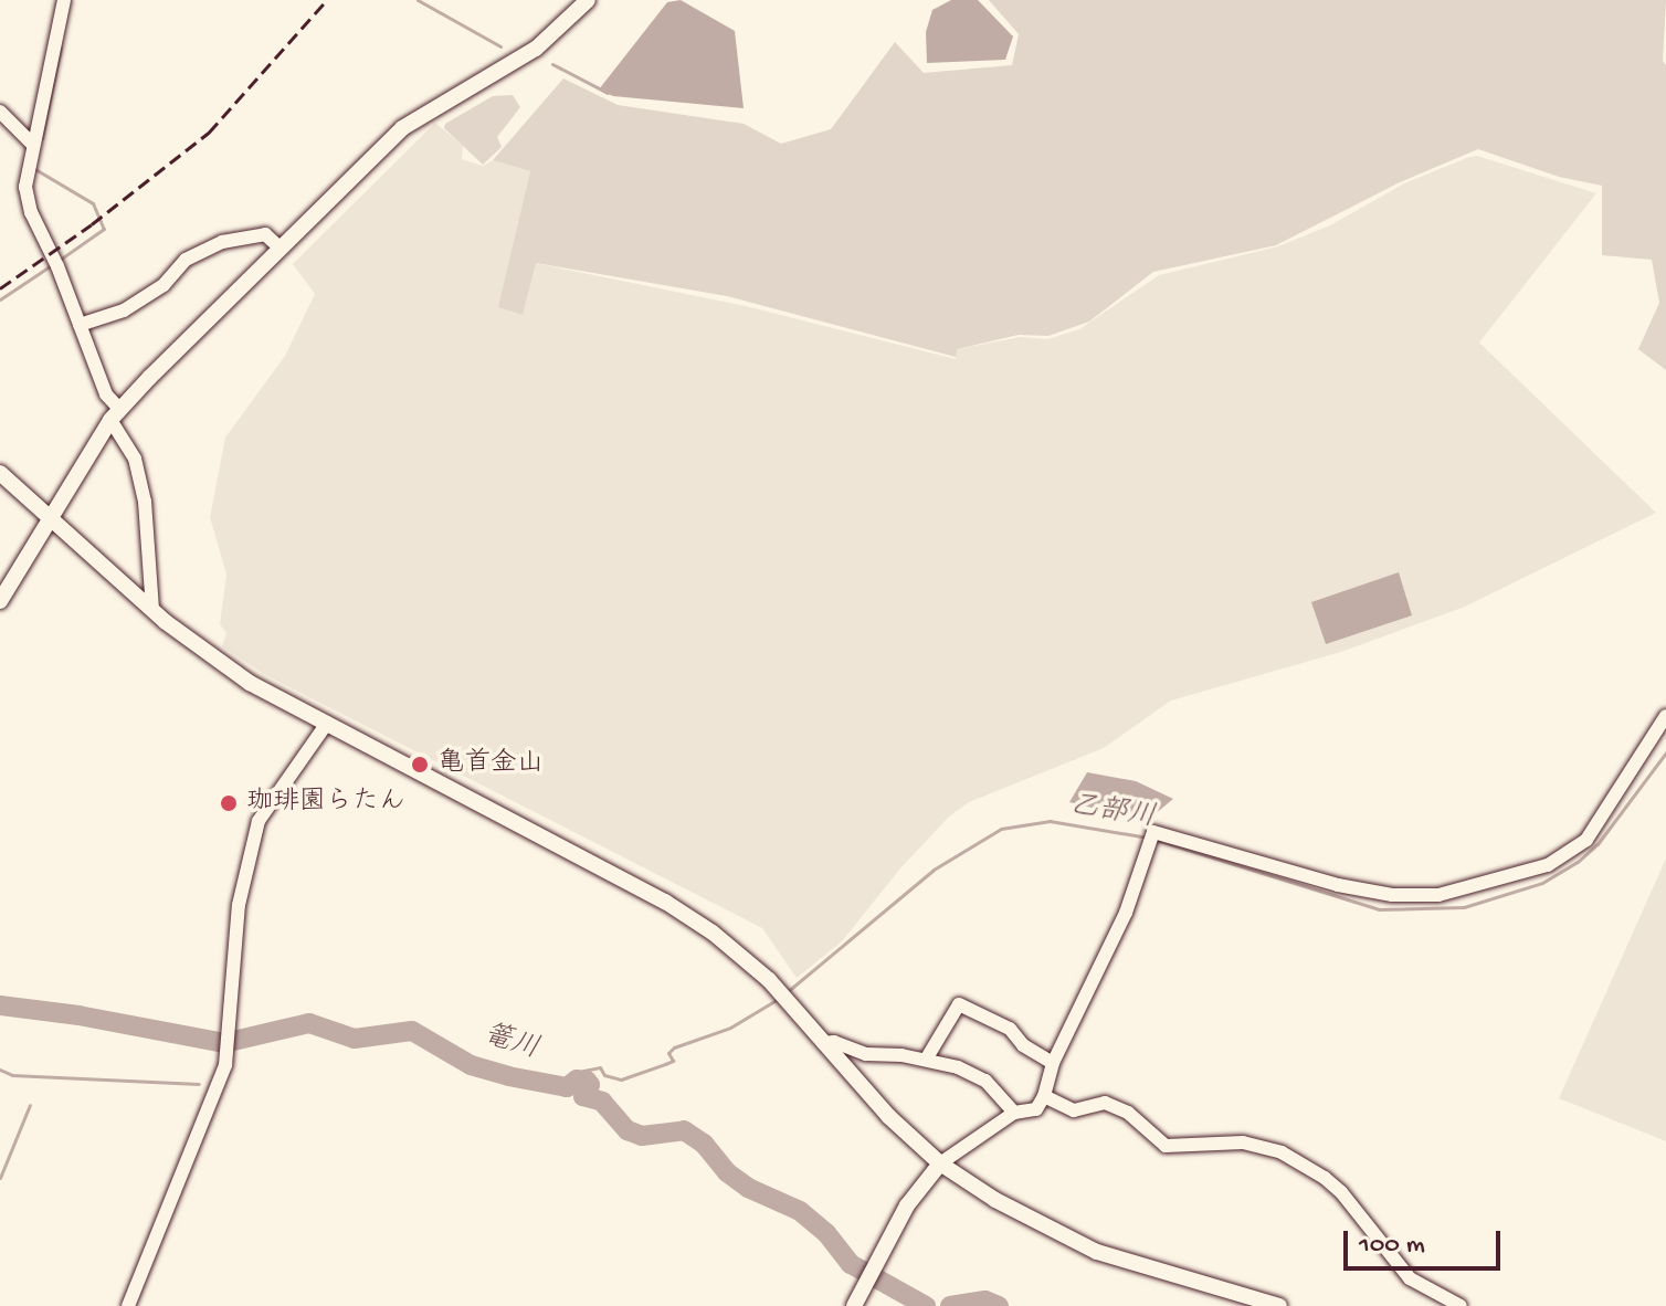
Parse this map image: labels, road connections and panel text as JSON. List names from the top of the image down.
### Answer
{
  "water": ["乙部川", "篭川"],
  "places": ["亀首金山", "珈琲園らたん"],
  "scale_bar": "100 m"
}
